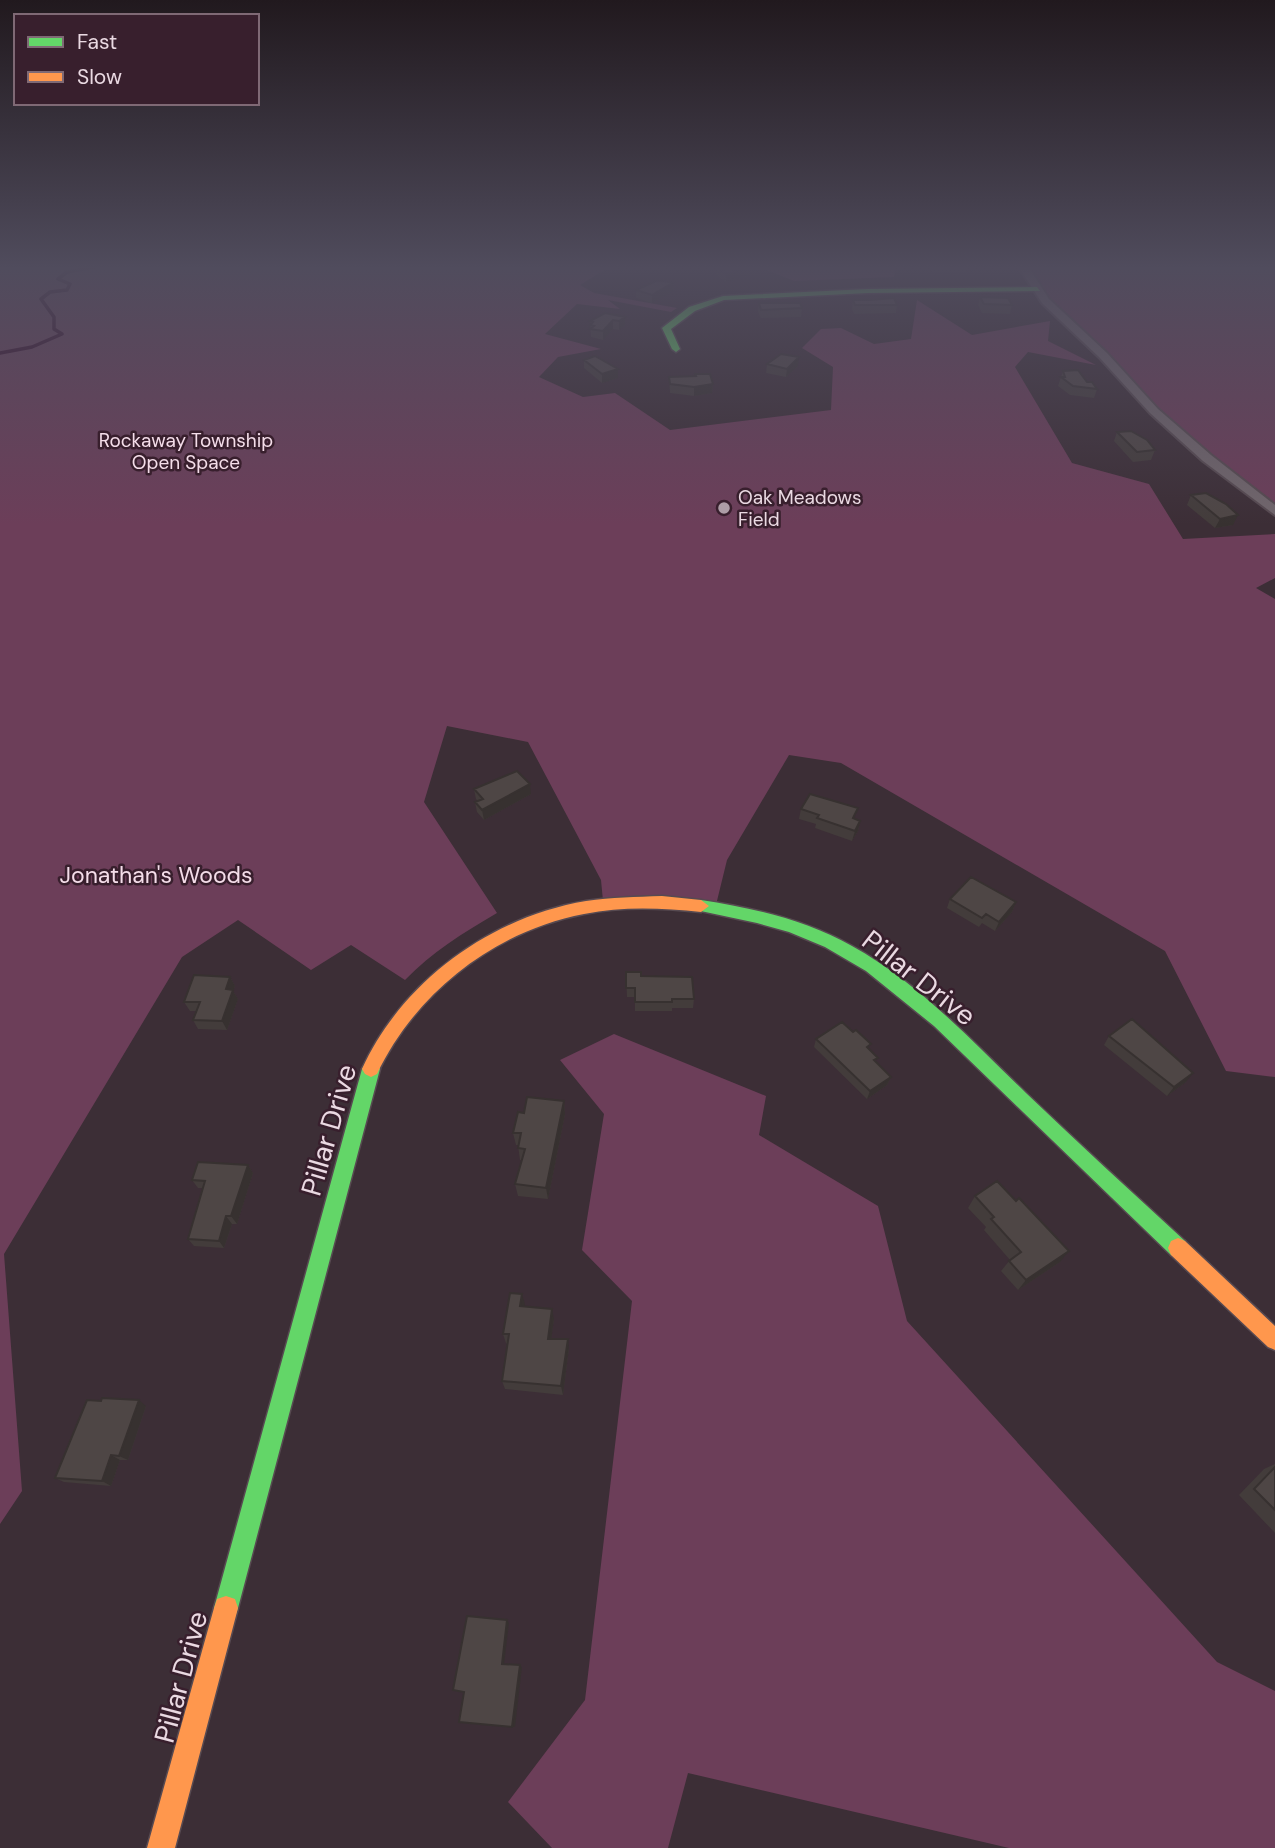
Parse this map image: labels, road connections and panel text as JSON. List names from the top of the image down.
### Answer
{
  "streets": {
    "street": ["Pillar Drive"]
  },
  "parks": ["Rockaway Township Open Space", "Jonathan's Woods"],
  "places": ["Oak Meadows Field"],
  "legend": ["Fast", "Slow"]
}
